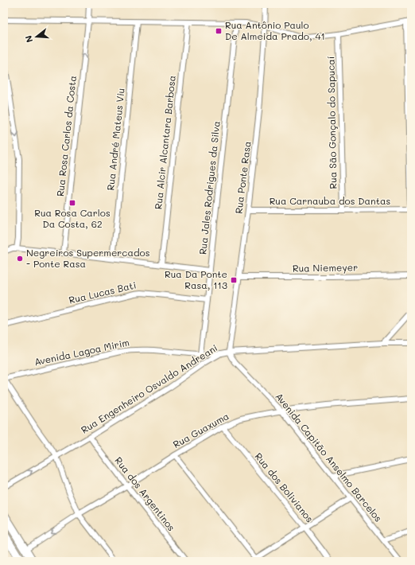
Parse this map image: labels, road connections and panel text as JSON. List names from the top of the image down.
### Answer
{
  "streets": {
    "street": [
      "Rua São Gonçalo do Sapucaí",
      "Rua Rosa Carlos da Costa",
      "Rua André Mateus Viu",
      "Rua Alcir Alcantara Barbosa",
      "Rua Ponte Rasa",
      "Rua Jales Rodrigues da Silva",
      "Rua Carnauba dos Dantas",
      "Rua Niemeyer",
      "Rua Lucas Bati",
      "Avenida Lagoa Mirim",
      "Rua Engenheiro Osvaldo Andreani",
      "Rua Guaxuma",
      "Avenida Capitão Anselmo Barcelos",
      "Rua dos Bolivianos",
      "Rua dos Argentinos"
    ]
  },
  "crossings": [
    ["Rua São Gonçalo do Sapucaí", "Rua Carnauba dos Dantas"],
    ["Rua Ponte Rasa", "Rua Carnauba dos Dantas"],
    ["Rua Ponte Rasa", "Rua Niemeyer"],
    ["Rua Ponte Rasa", "Rua Engenheiro Osvaldo Andreani"],
    ["Rua Ponte Rasa", "Avenida Capitão Anselmo Barcelos"],
    ["Rua Jales Rodrigues da Silva", "Rua Lucas Bati"],
    ["Rua Jales Rodrigues da Silva", "Avenida Lagoa Mirim"],
    ["Avenida Lagoa Mirim", "Rua Engenheiro Osvaldo Andreani"],
    ["Rua Engenheiro Osvaldo Andreani", "Avenida Capitão Anselmo Barcelos"],
    ["Rua Engenheiro Osvaldo Andreani", "Rua dos Argentinos"],
    ["Rua Guaxuma", "Avenida Capitão Anselmo Barcelos"],
    ["Rua Guaxuma", "Rua dos Bolivianos"],
    ["Rua Guaxuma", "Rua dos Argentinos"]
  ],
  "one_way": ["Rua Rosa Carlos da Costa"],
  "places": {
    "transit": ["Rua Antônio Paulo De Almeida Prado, 41", "Rua Rosa Carlos Da Costa, 62", "Rua Da Ponte Rasa, 113"],
    "other": ["Negreiros Supermercados - Ponte Rasa"]
  },
  "north": "left"
}
